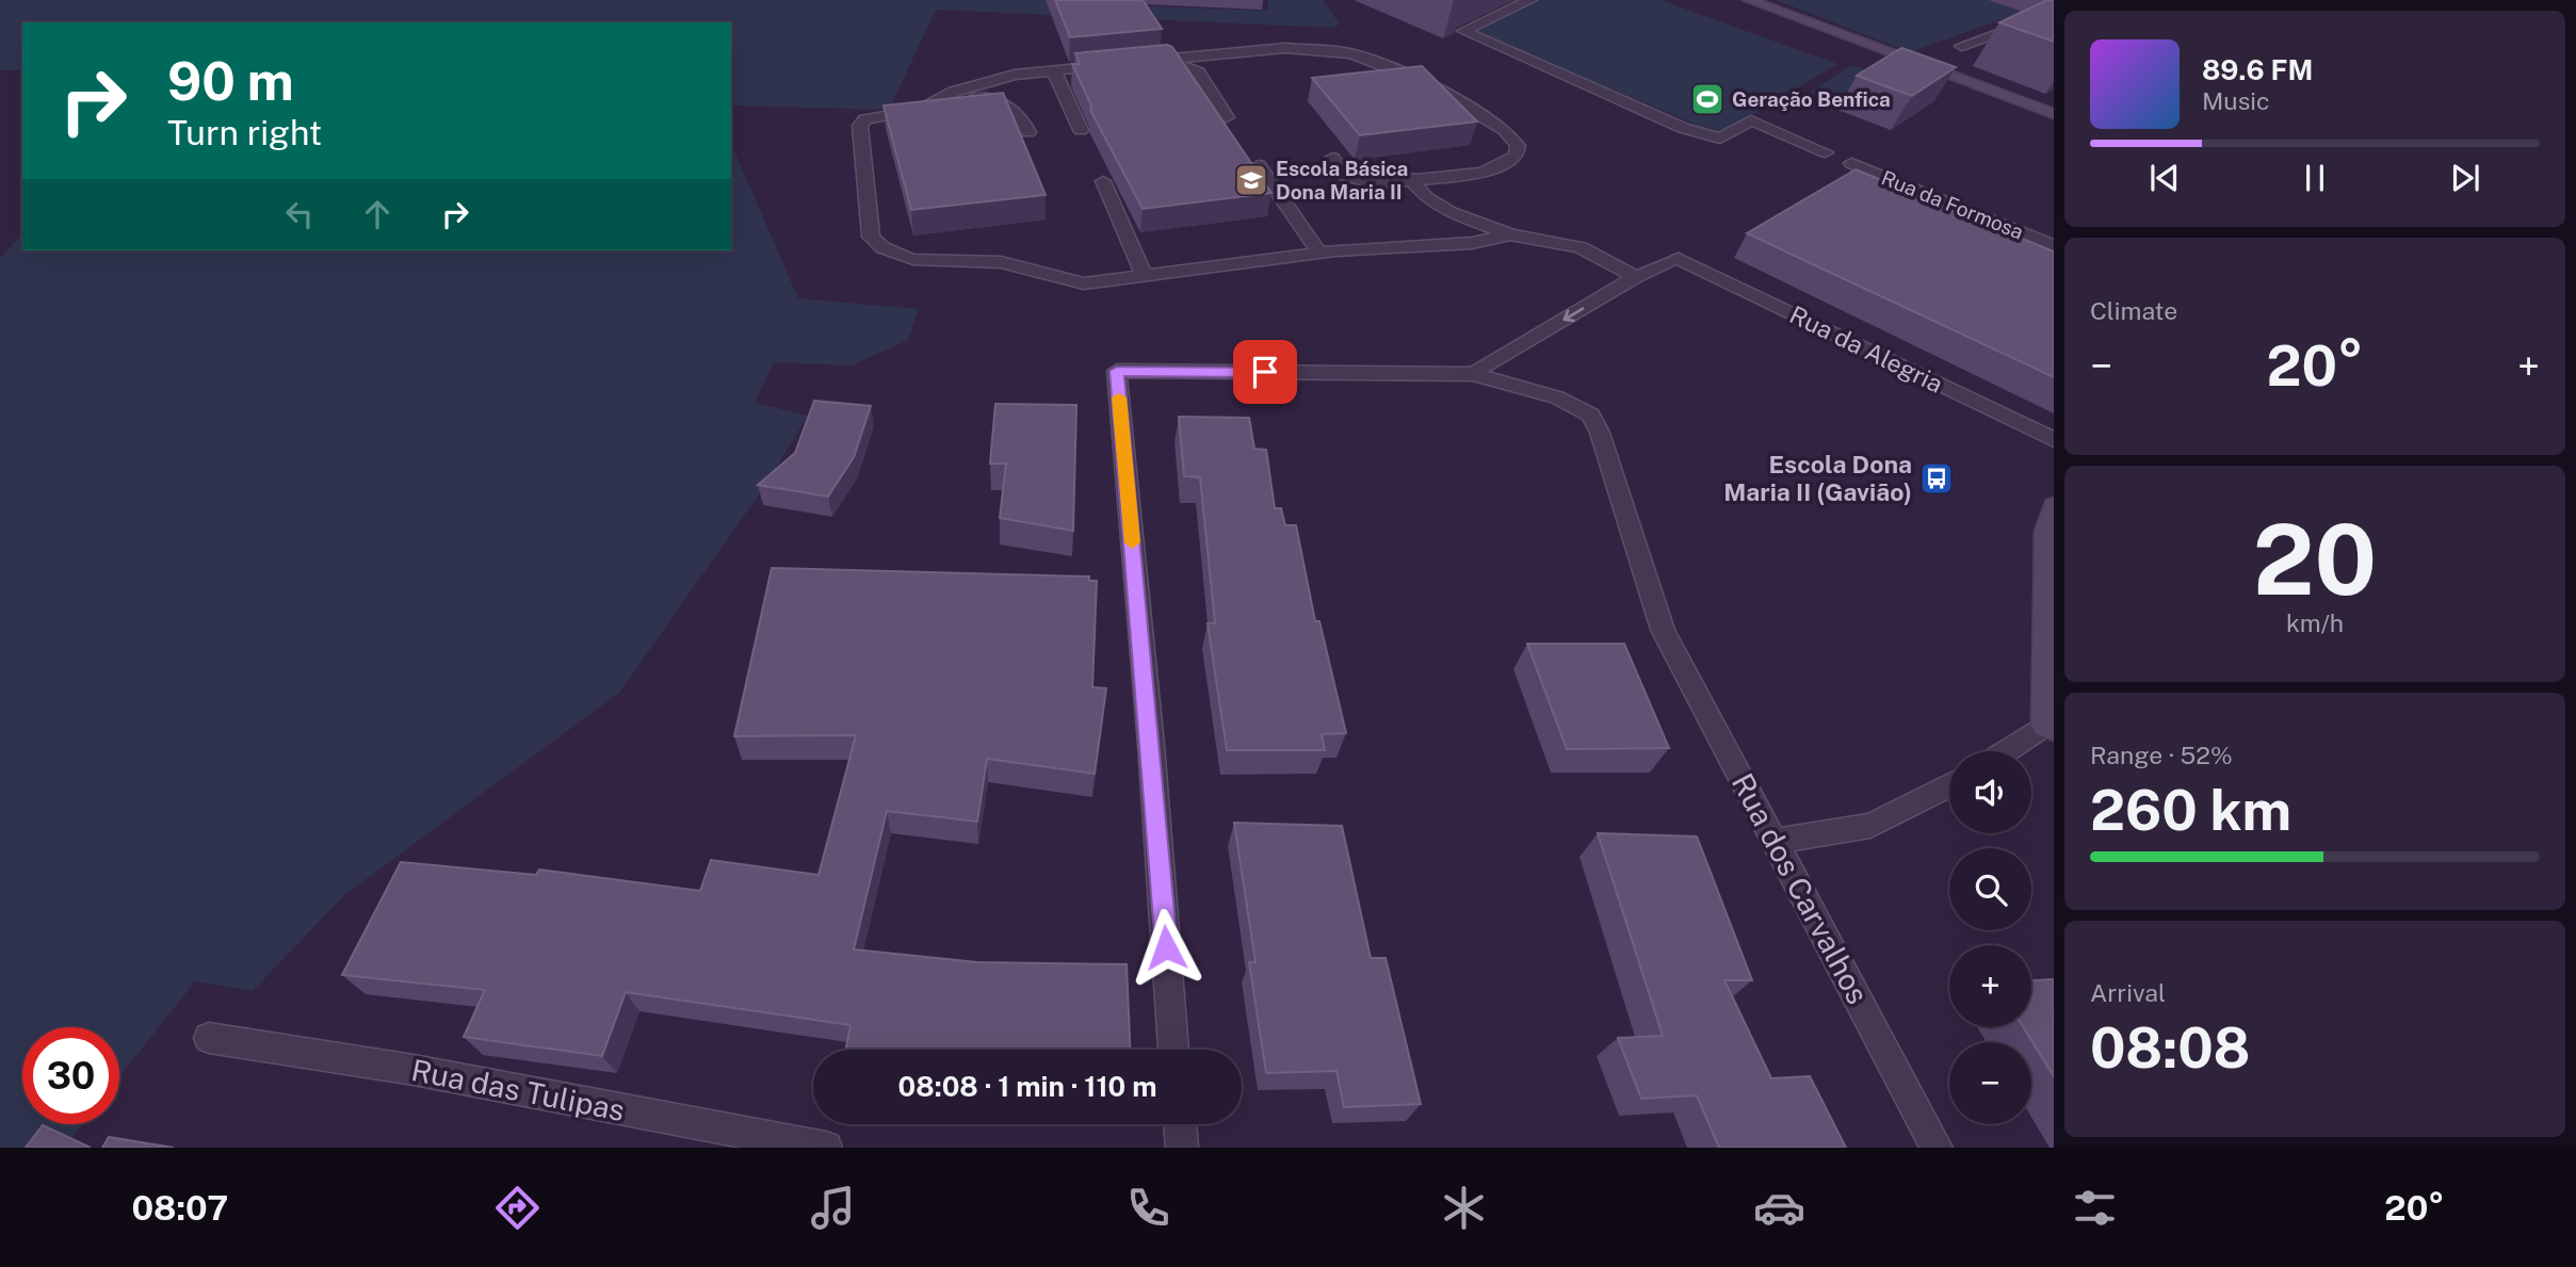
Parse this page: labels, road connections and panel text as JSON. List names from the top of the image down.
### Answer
{
  "streets": {
    "street": [
      "Rua da Formosa",
      "Rua da Alegria",
      "Rua dos Carvalhos",
      "Rua das Tulipas"
    ]
  },
  "places": {
    "sports": ["Geração Benfica"],
    "school or university": ["Escola Básica Dona Maria II"],
    "bus stop": ["Escola Dona Maria II (Gavião)"]
  },
  "page": {
    "turn": ["90 m", "Turn right"],
    "song": ["89.6 FM", "Music"],
    "tile": [
      "Climate",
      ["20", "km/h"],
      ["Range · 52%", "260 km"],
      ["Arrival", "08:08"]
    ],
    "heat": ["−", "20°", "+"],
    "map_buttons": ["+", "−"],
    "limit": "30",
    "trip": "08:08 · 1 min · 110 m",
    "tabs": ["08:07", "20°"]
  }
}
